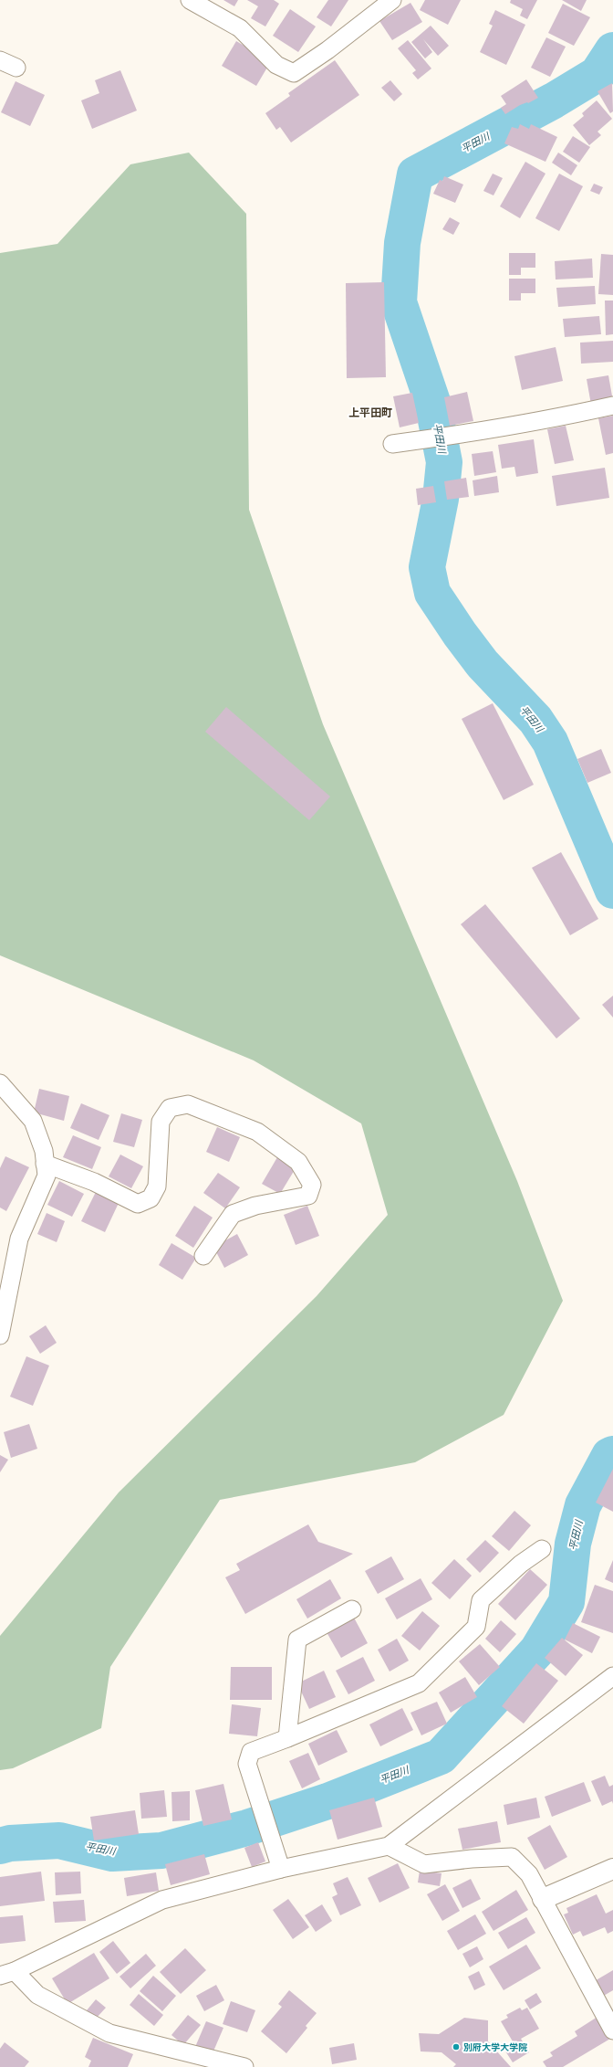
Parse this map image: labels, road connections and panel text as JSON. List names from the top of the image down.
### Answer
{
  "districts": ["上平田町"],
  "water": ["平田川"],
  "places": ["別府大学大学院"]
}
